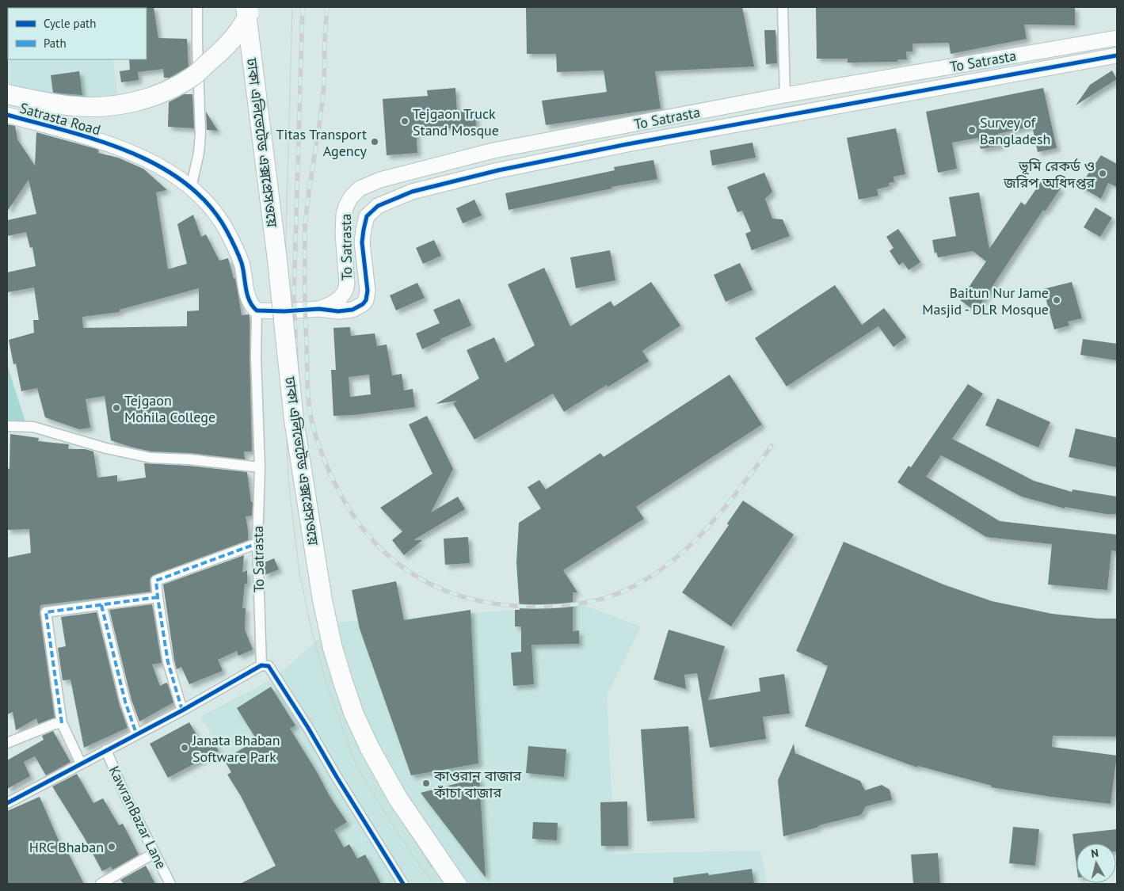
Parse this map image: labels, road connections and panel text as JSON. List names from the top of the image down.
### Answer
{
  "streets": {
    "highway": ["ঢাকা এলিভেটেড এক্সপ্রেসওয়ে"],
    "street": ["To Satrasta", "Satrasta Road", "KawranBazar Lane"]
  },
  "crossings": [
    ["To Satrasta", "Satrasta Road"]
  ],
  "places": [
    "Tejgaon Truck Stand Mosque",
    "Survey of Bangladesh",
    "Titas Transport Agency",
    "ভূমি রেকর্ড ও জরিপ অধিদপ্তর",
    "Baitun Nur Jame Masjid - DLR Mosque",
    "Tejgaon Mohila College",
    "Janata Bhaban Software Park",
    "কাওরান বাজার কাঁচা বাজার",
    "HRC Bhaban"
  ],
  "legend": ["Cycle path", "Path"],
  "north": "top"
}
